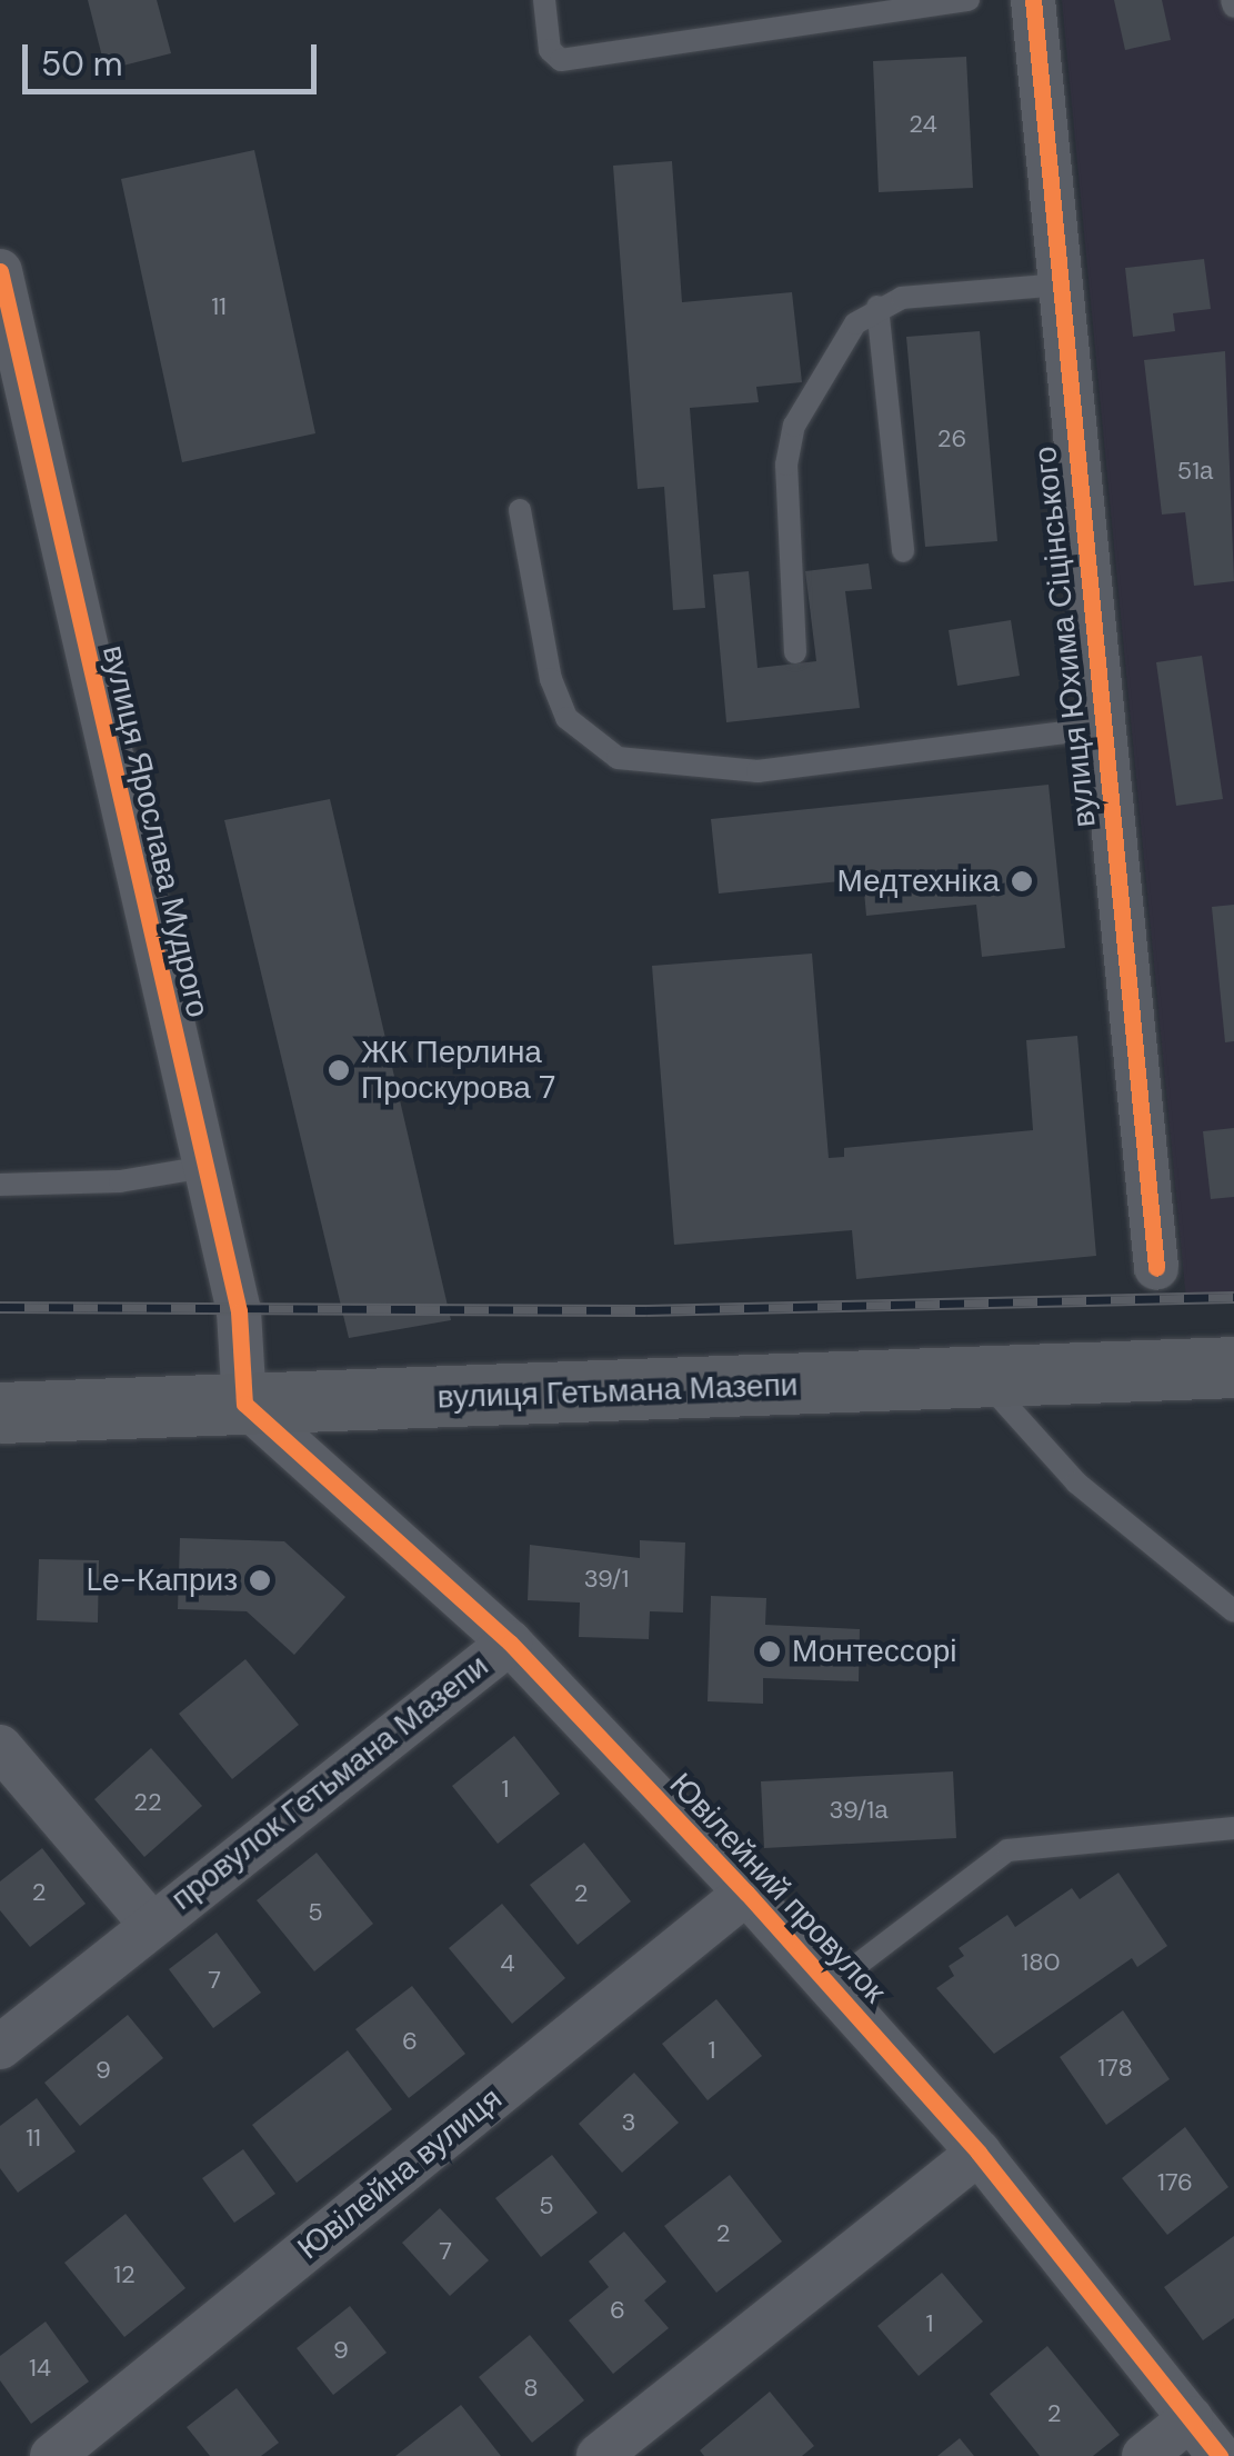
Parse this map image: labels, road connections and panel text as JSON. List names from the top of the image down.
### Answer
{
  "streets": {
    "main road": ["вулиця Гетьмана Мазепи"],
    "street": [
      "вулиця Юхима Сіцінського",
      "вулиця Ярослава Мудрого",
      "провулок Гетьмана Мазепи",
      "Ювілейний провулок",
      "Ювілейна вулиця"
    ]
  },
  "crossings": [
    ["вулиця Ярослава Мудрого", "вулиця Гетьмана Мазепи"],
    ["вулиця Ярослава Мудрого", "Ювілейний провулок"],
    ["вулиця Гетьмана Мазепи", "Ювілейний провулок"],
    ["провулок Гетьмана Мазепи", "Ювілейний провулок"],
    ["Ювілейний провулок", "Ювілейна вулиця"]
  ],
  "places": [
    "Медтехніка",
    "ЖК Перлина Проскурова 7",
    "Le-Каприз",
    "Монтессорі"
  ],
  "house_numbers": [
    "24",
    "11",
    "26",
    "51а",
    "39/1",
    "1",
    "22",
    "39/1а",
    "2",
    "2",
    "5",
    "180",
    "4",
    "7",
    "6",
    "1",
    "178",
    "9",
    "3",
    "11",
    "176",
    "5",
    "2",
    "7",
    "12",
    "6",
    "1",
    "9",
    "14",
    "8",
    "2"
  ],
  "scale_bar": "50 m"
}
